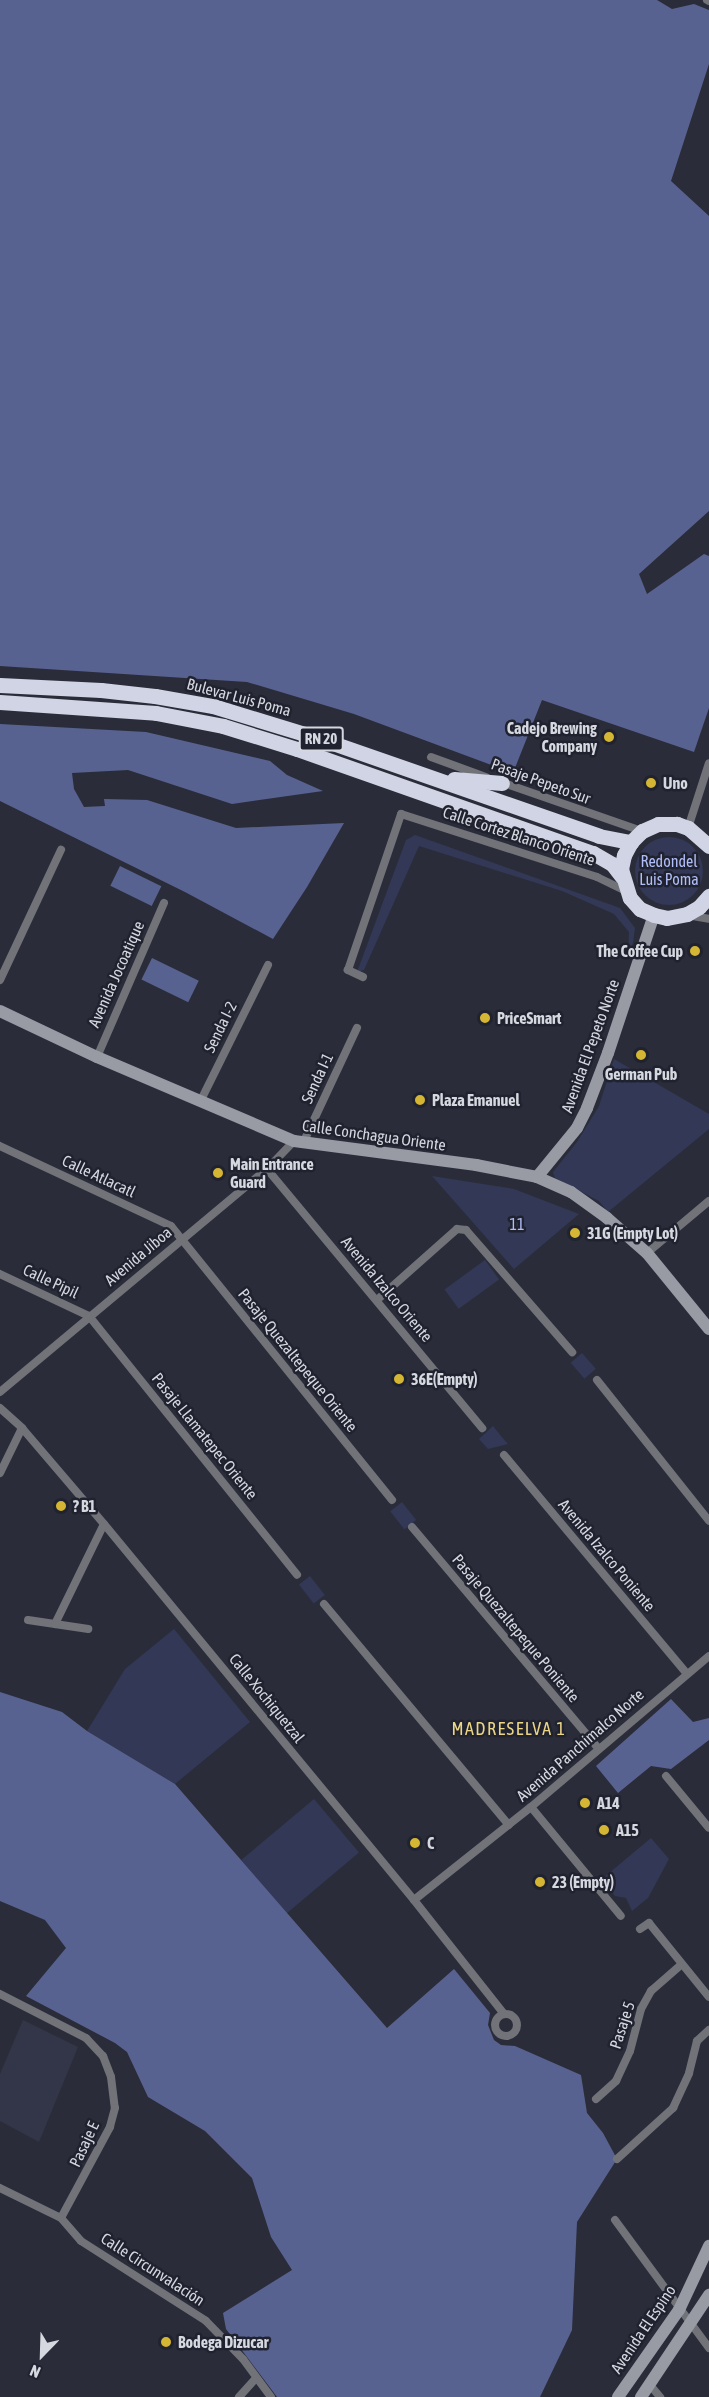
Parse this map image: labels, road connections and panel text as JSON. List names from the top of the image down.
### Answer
{
  "streets": {
    "highway": ["Bulevar Luis Poma", "RN 20"],
    "main road": ["Avenida El Pepeto Norte", "Calle Conchagua Oriente", "Avenida El Espino"],
    "street": [
      "Pasaje Pepeto Sur",
      "Calle Cortez Blanco Oriente",
      "Avenida Jocoatique",
      "Senda I-2",
      "Senda I-1",
      "Calle Atlacatl",
      "Avenida Jiboa",
      "Calle Pipil",
      "Avenida Izalco Oriente",
      "Pasaje Quezaltepeque Oriente",
      "Pasaje Llamatepec Oriente",
      "Avenida Izalco Poniente",
      "Pasaje Quezaltepeque Poniente",
      "Calle Xochiquetzal",
      "Avenida Panchimalco Norte",
      "Pasaje 5",
      "Pasaje E",
      "Calle Circunvalación"
    ]
  },
  "crossings": [
    ["Bulevar Luis Poma", "RN 20"],
    ["Bulevar Luis Poma", "Pasaje Pepeto Sur"],
    ["Bulevar Luis Poma", "Calle Cortez Blanco Oriente"],
    ["RN 20", "Pasaje Pepeto Sur"],
    ["RN 20", "Calle Cortez Blanco Oriente"],
    ["RN 20", "Avenida El Pepeto Norte"],
    ["Avenida Jocoatique", "Calle Conchagua Oriente"],
    ["Senda I-2", "Calle Conchagua Oriente"],
    ["Avenida El Pepeto Norte", "Calle Conchagua Oriente"],
    ["Senda I-1", "Calle Conchagua Oriente"],
    ["Senda I-1", "Avenida Jiboa"],
    ["Calle Conchagua Oriente", "Avenida Jiboa"],
    ["Calle Atlacatl", "Avenida Jiboa"],
    ["Calle Atlacatl", "Pasaje Quezaltepeque Oriente"],
    ["Avenida Jiboa", "Calle Pipil"],
    ["Avenida Jiboa", "Avenida Izalco Oriente"],
    ["Avenida Jiboa", "Pasaje Quezaltepeque Oriente"],
    ["Avenida Jiboa", "Pasaje Llamatepec Oriente"],
    ["Calle Pipil", "Pasaje Llamatepec Oriente"],
    ["Avenida Izalco Poniente", "Avenida Panchimalco Norte"],
    ["Pasaje Quezaltepeque Poniente", "Avenida Panchimalco Norte"],
    ["Calle Xochiquetzal", "Avenida Panchimalco Norte"],
    ["Pasaje E", "Calle Circunvalación"]
  ],
  "districts": ["MADRESELVA 1"],
  "parks": ["Redondel Luis Poma", "11"],
  "places": [
    "Cadejo Brewing Company",
    "Uno",
    "The Coffee Cup",
    "PriceSmart",
    "German Pub",
    "Plaza Emanuel",
    "Main Entrance Guard",
    "31G (Empty Lot)",
    "36E(Empty)",
    "? B1",
    "A14",
    "A15",
    "C",
    "23 (Empty)",
    "Bodega Dizucar"
  ],
  "north": "bottom left"
}
